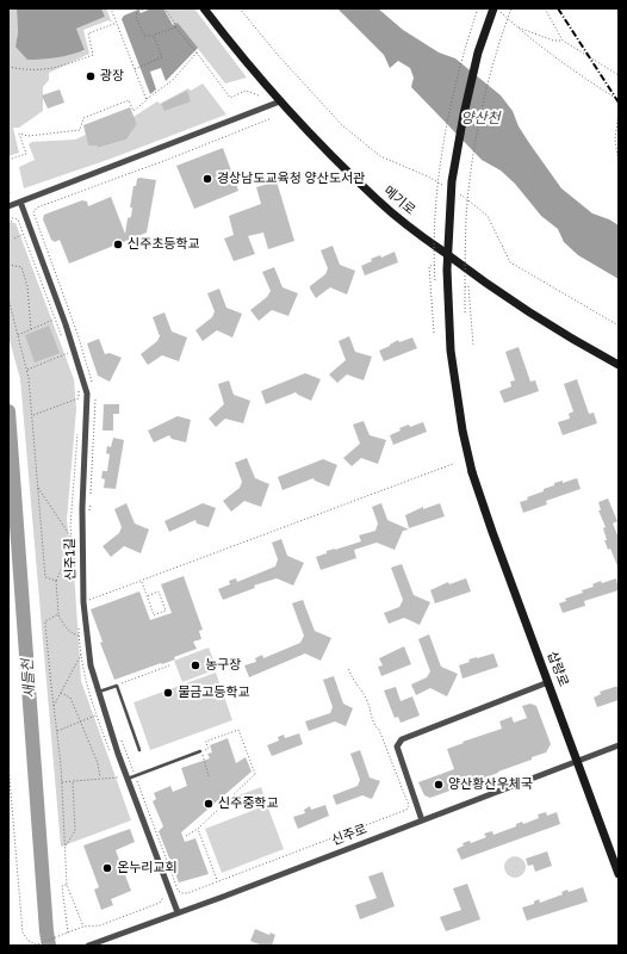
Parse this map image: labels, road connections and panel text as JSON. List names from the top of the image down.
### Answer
{
  "streets": {
    "street": [
      "메기로",
      "신주1길",
      "삽량로",
      "신주로"
    ]
  },
  "crossings": [
    ["신주1길", "신주로"],
    ["삽량로", "신주로"]
  ],
  "water": ["양산천", "새들천"],
  "places": [
    "광장",
    "경상남도교육청 양산도서관",
    "신주초등학교",
    "농구장",
    "물금고등학교",
    "양산황산우체국",
    "신주중학교",
    "온누리교회"
  ]
}
